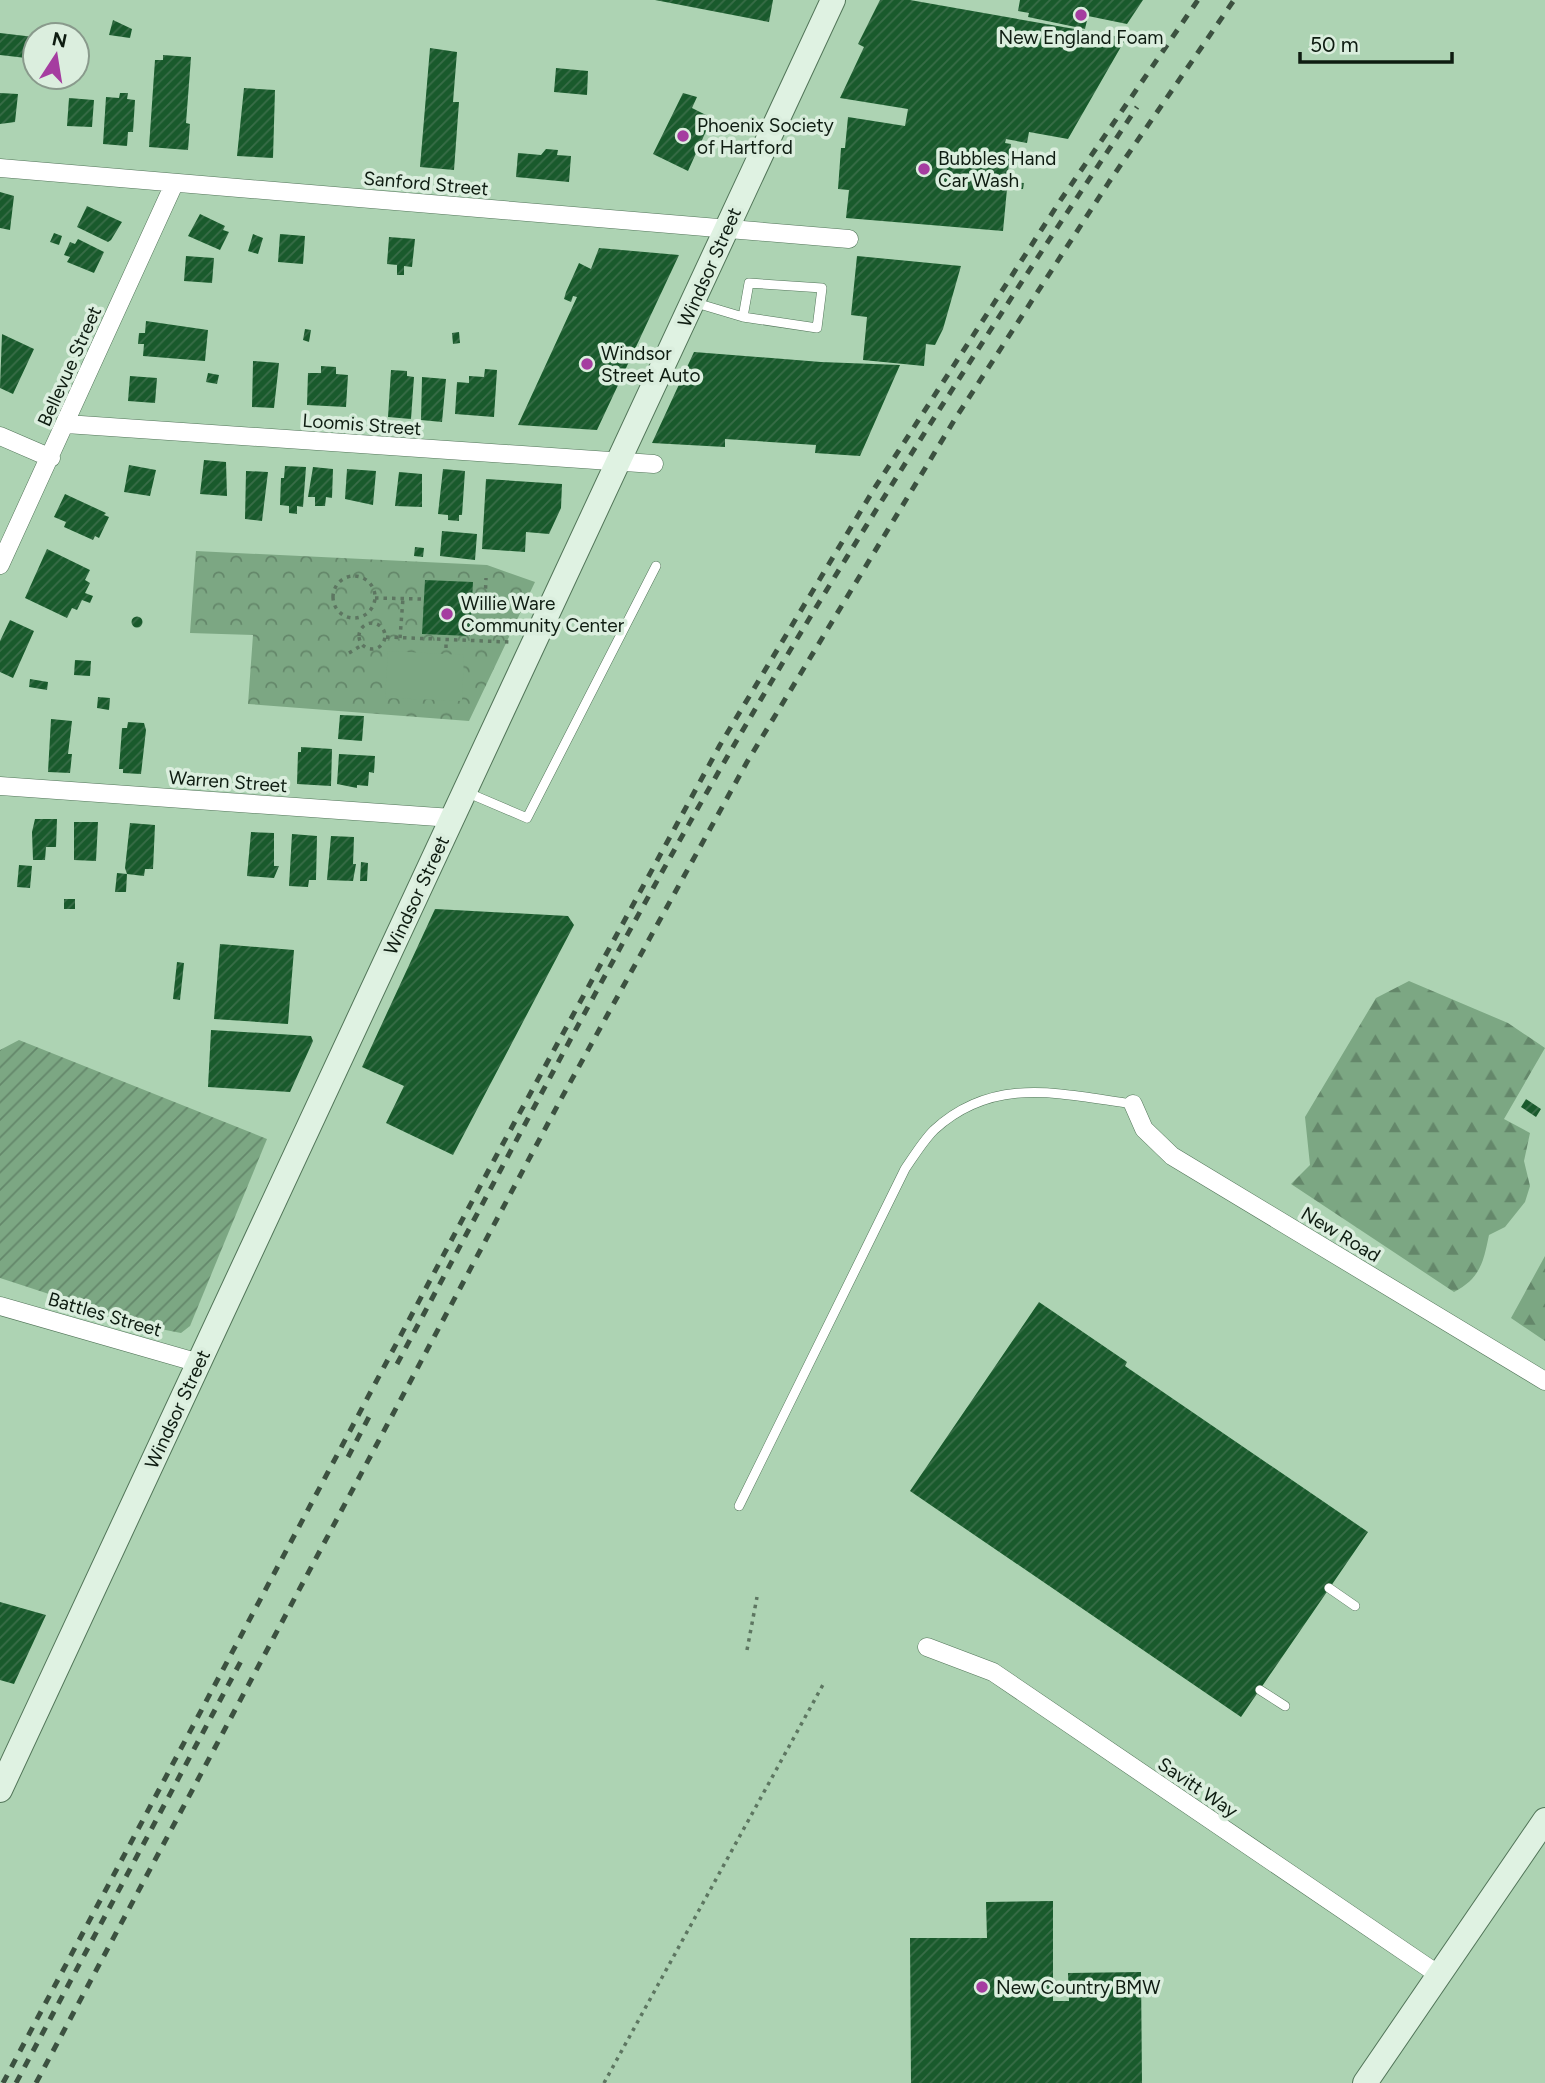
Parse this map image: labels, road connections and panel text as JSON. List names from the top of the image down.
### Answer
{
  "streets": {
    "main road": ["Windsor Street"],
    "street": [
      "Sanford Street",
      "Bellevue Street",
      "Loomis Street",
      "Warren Street",
      "New Road",
      "Battles Street",
      "Savitt Way"
    ]
  },
  "crossings": [
    ["Sanford Street", "Windsor Street"],
    ["Sanford Street", "Bellevue Street"],
    ["Windsor Street", "Loomis Street"],
    ["Windsor Street", "Warren Street"],
    ["Windsor Street", "Battles Street"],
    ["Bellevue Street", "Loomis Street"]
  ],
  "places": [
    "New England Foam",
    "Phoenix Society of Hartford",
    "Bubbles Hand Car Wash",
    "Windsor Street Auto",
    "Willie Ware Community Center",
    "New Country BMW"
  ],
  "scale_bar": "50 m",
  "north": "top"
}
